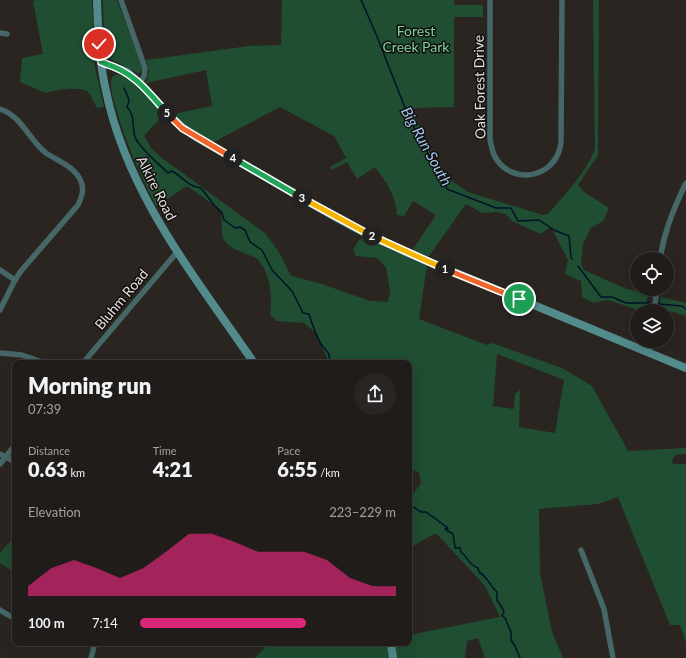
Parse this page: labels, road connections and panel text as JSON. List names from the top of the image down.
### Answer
{
  "streets": {
    "street": ["Oak Forest Drive", "Alkire Road", "Bluhm Road"]
  },
  "crossings": [
    ["Alkire Road", "Bluhm Road"]
  ],
  "water": ["Big Run South"],
  "parks": ["Forest Creek Park"],
  "page": {
    "pins": [
      "5",
      "4",
      "3",
      "2",
      "1"
    ],
    "heading": ["Morning run", "07:39"],
    "stats": [
      ["Distance", "0.63 km"],
      ["Time", "4:21"],
      ["Pace", "6:55 /km"]
    ],
    "chart": ["Elevation", "223–229 m"],
    "list": [
      {
        "name": "100 m",
        "note": "7:14"
      }
    ]
  }
}
